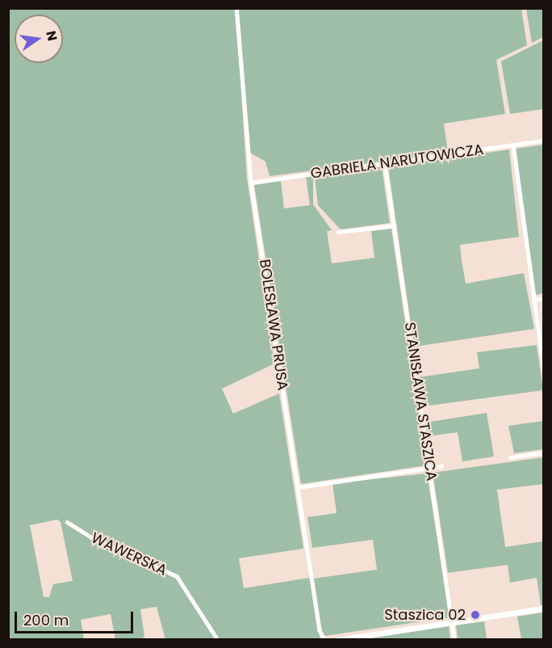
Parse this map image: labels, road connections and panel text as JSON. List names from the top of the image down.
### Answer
{
  "streets": {
    "street": [
      "GABRIELA NARUTOWICZA",
      "BOLESŁAWA PRUSA",
      "STANISŁAWA STASZICA",
      "WAWERSKA"
    ]
  },
  "crossings": [
    ["GABRIELA NARUTOWICZA", "BOLESŁAWA PRUSA"],
    ["GABRIELA NARUTOWICZA", "STANISŁAWA STASZICA"]
  ],
  "places": ["Staszica 02"],
  "scale_bar": "200 m",
  "north": "right"
}
